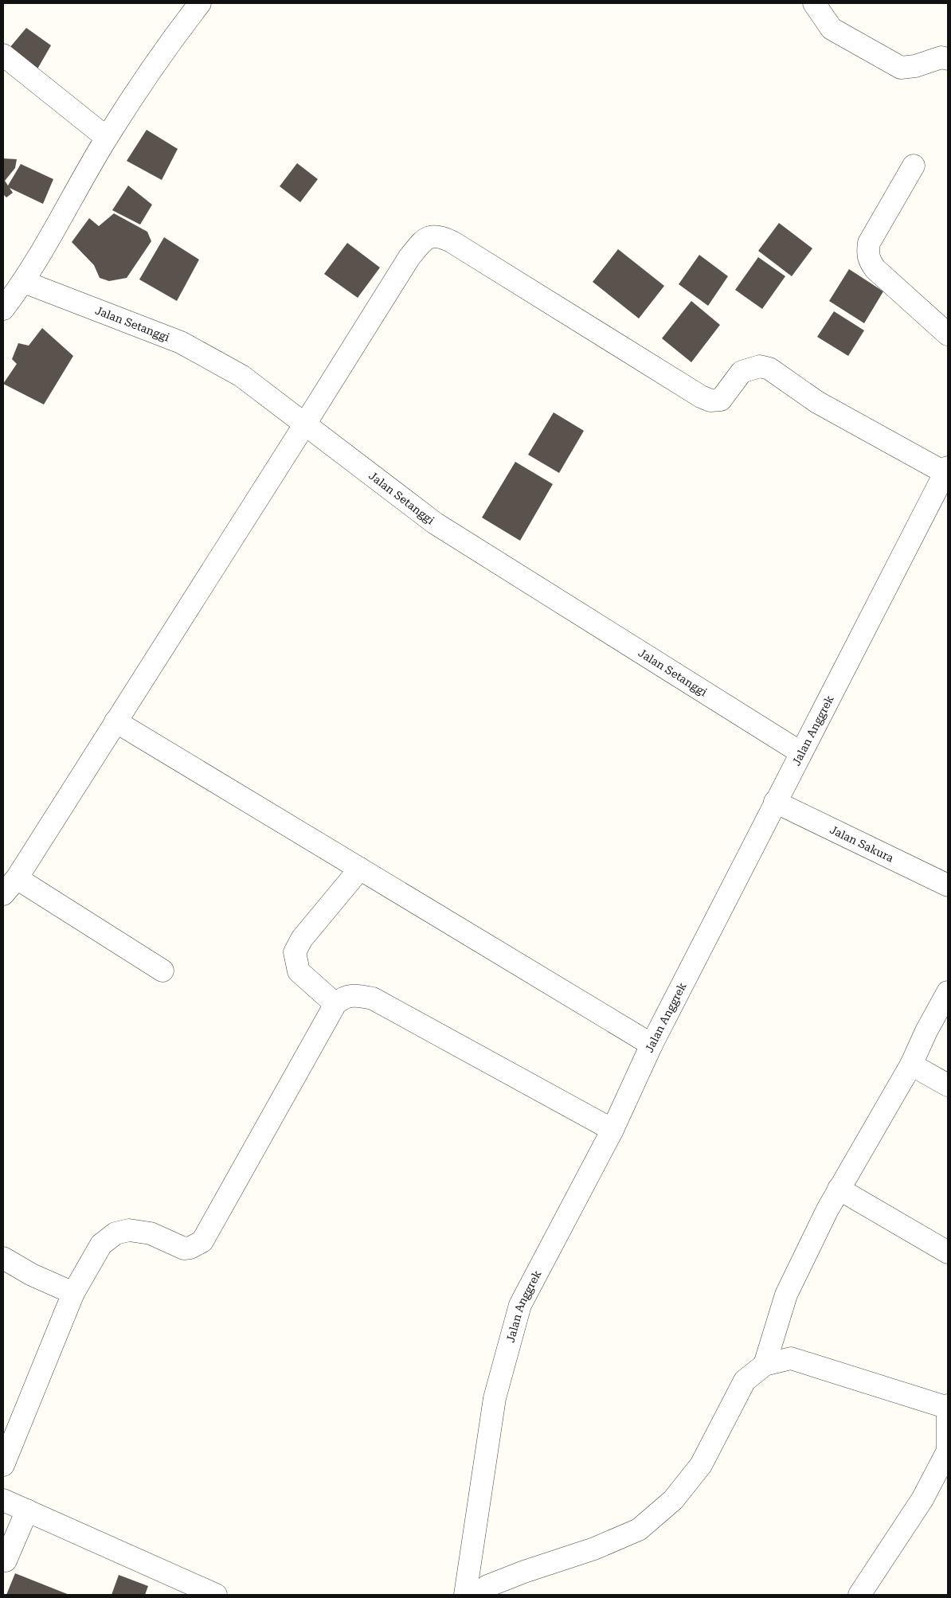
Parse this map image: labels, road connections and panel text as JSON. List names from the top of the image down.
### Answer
{
  "streets": {
    "street": ["Jalan Setanggi", "Jalan Anggrek", "Jalan Sakura"]
  },
  "crossings": [
    ["Jalan Setanggi", "Jalan Anggrek"],
    ["Jalan Anggrek", "Jalan Sakura"]
  ]
}
